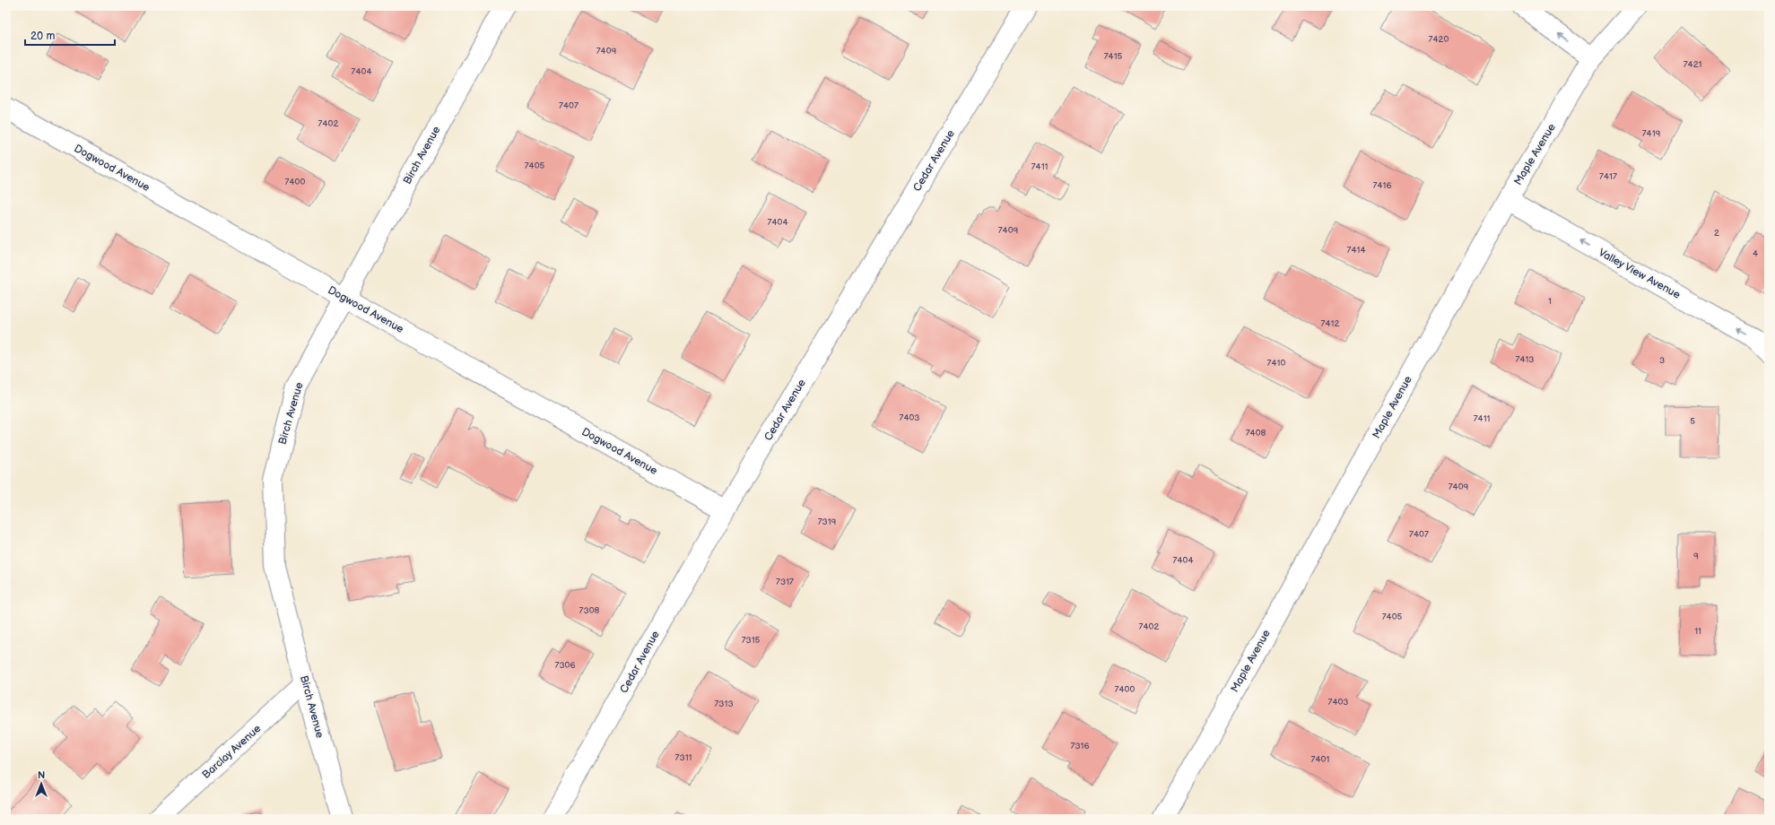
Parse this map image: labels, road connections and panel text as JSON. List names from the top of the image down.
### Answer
{
  "streets": {
    "street": [
      "Maple Avenue",
      "Birch Avenue",
      "Cedar Avenue",
      "Dogwood Avenue",
      "Valley View Avenue",
      "Barclay Avenue"
    ]
  },
  "crossings": [
    ["Maple Avenue", "Valley View Avenue"],
    ["Birch Avenue", "Dogwood Avenue"],
    ["Birch Avenue", "Barclay Avenue"],
    ["Cedar Avenue", "Dogwood Avenue"]
  ],
  "one_way": ["Valley View Avenue"],
  "house_numbers": [
    "7420",
    "7409",
    "7415",
    "7421",
    "7404",
    "7407",
    "7402",
    "7419",
    "7405",
    "7411",
    "7417",
    "7400",
    "7416",
    "7404",
    "7409",
    "2",
    "7414",
    "4",
    "1",
    "7412",
    "7413",
    "3",
    "7410",
    "7403",
    "7411",
    "5",
    "7408",
    "7409",
    "7319",
    "7407",
    "9",
    "7404",
    "7317",
    "7308",
    "7405",
    "7402",
    "11",
    "7315",
    "7306",
    "7400",
    "7403",
    "7313",
    "7316",
    "7311",
    "7401"
  ],
  "scale_bar": "20 m",
  "north": "top"
}
